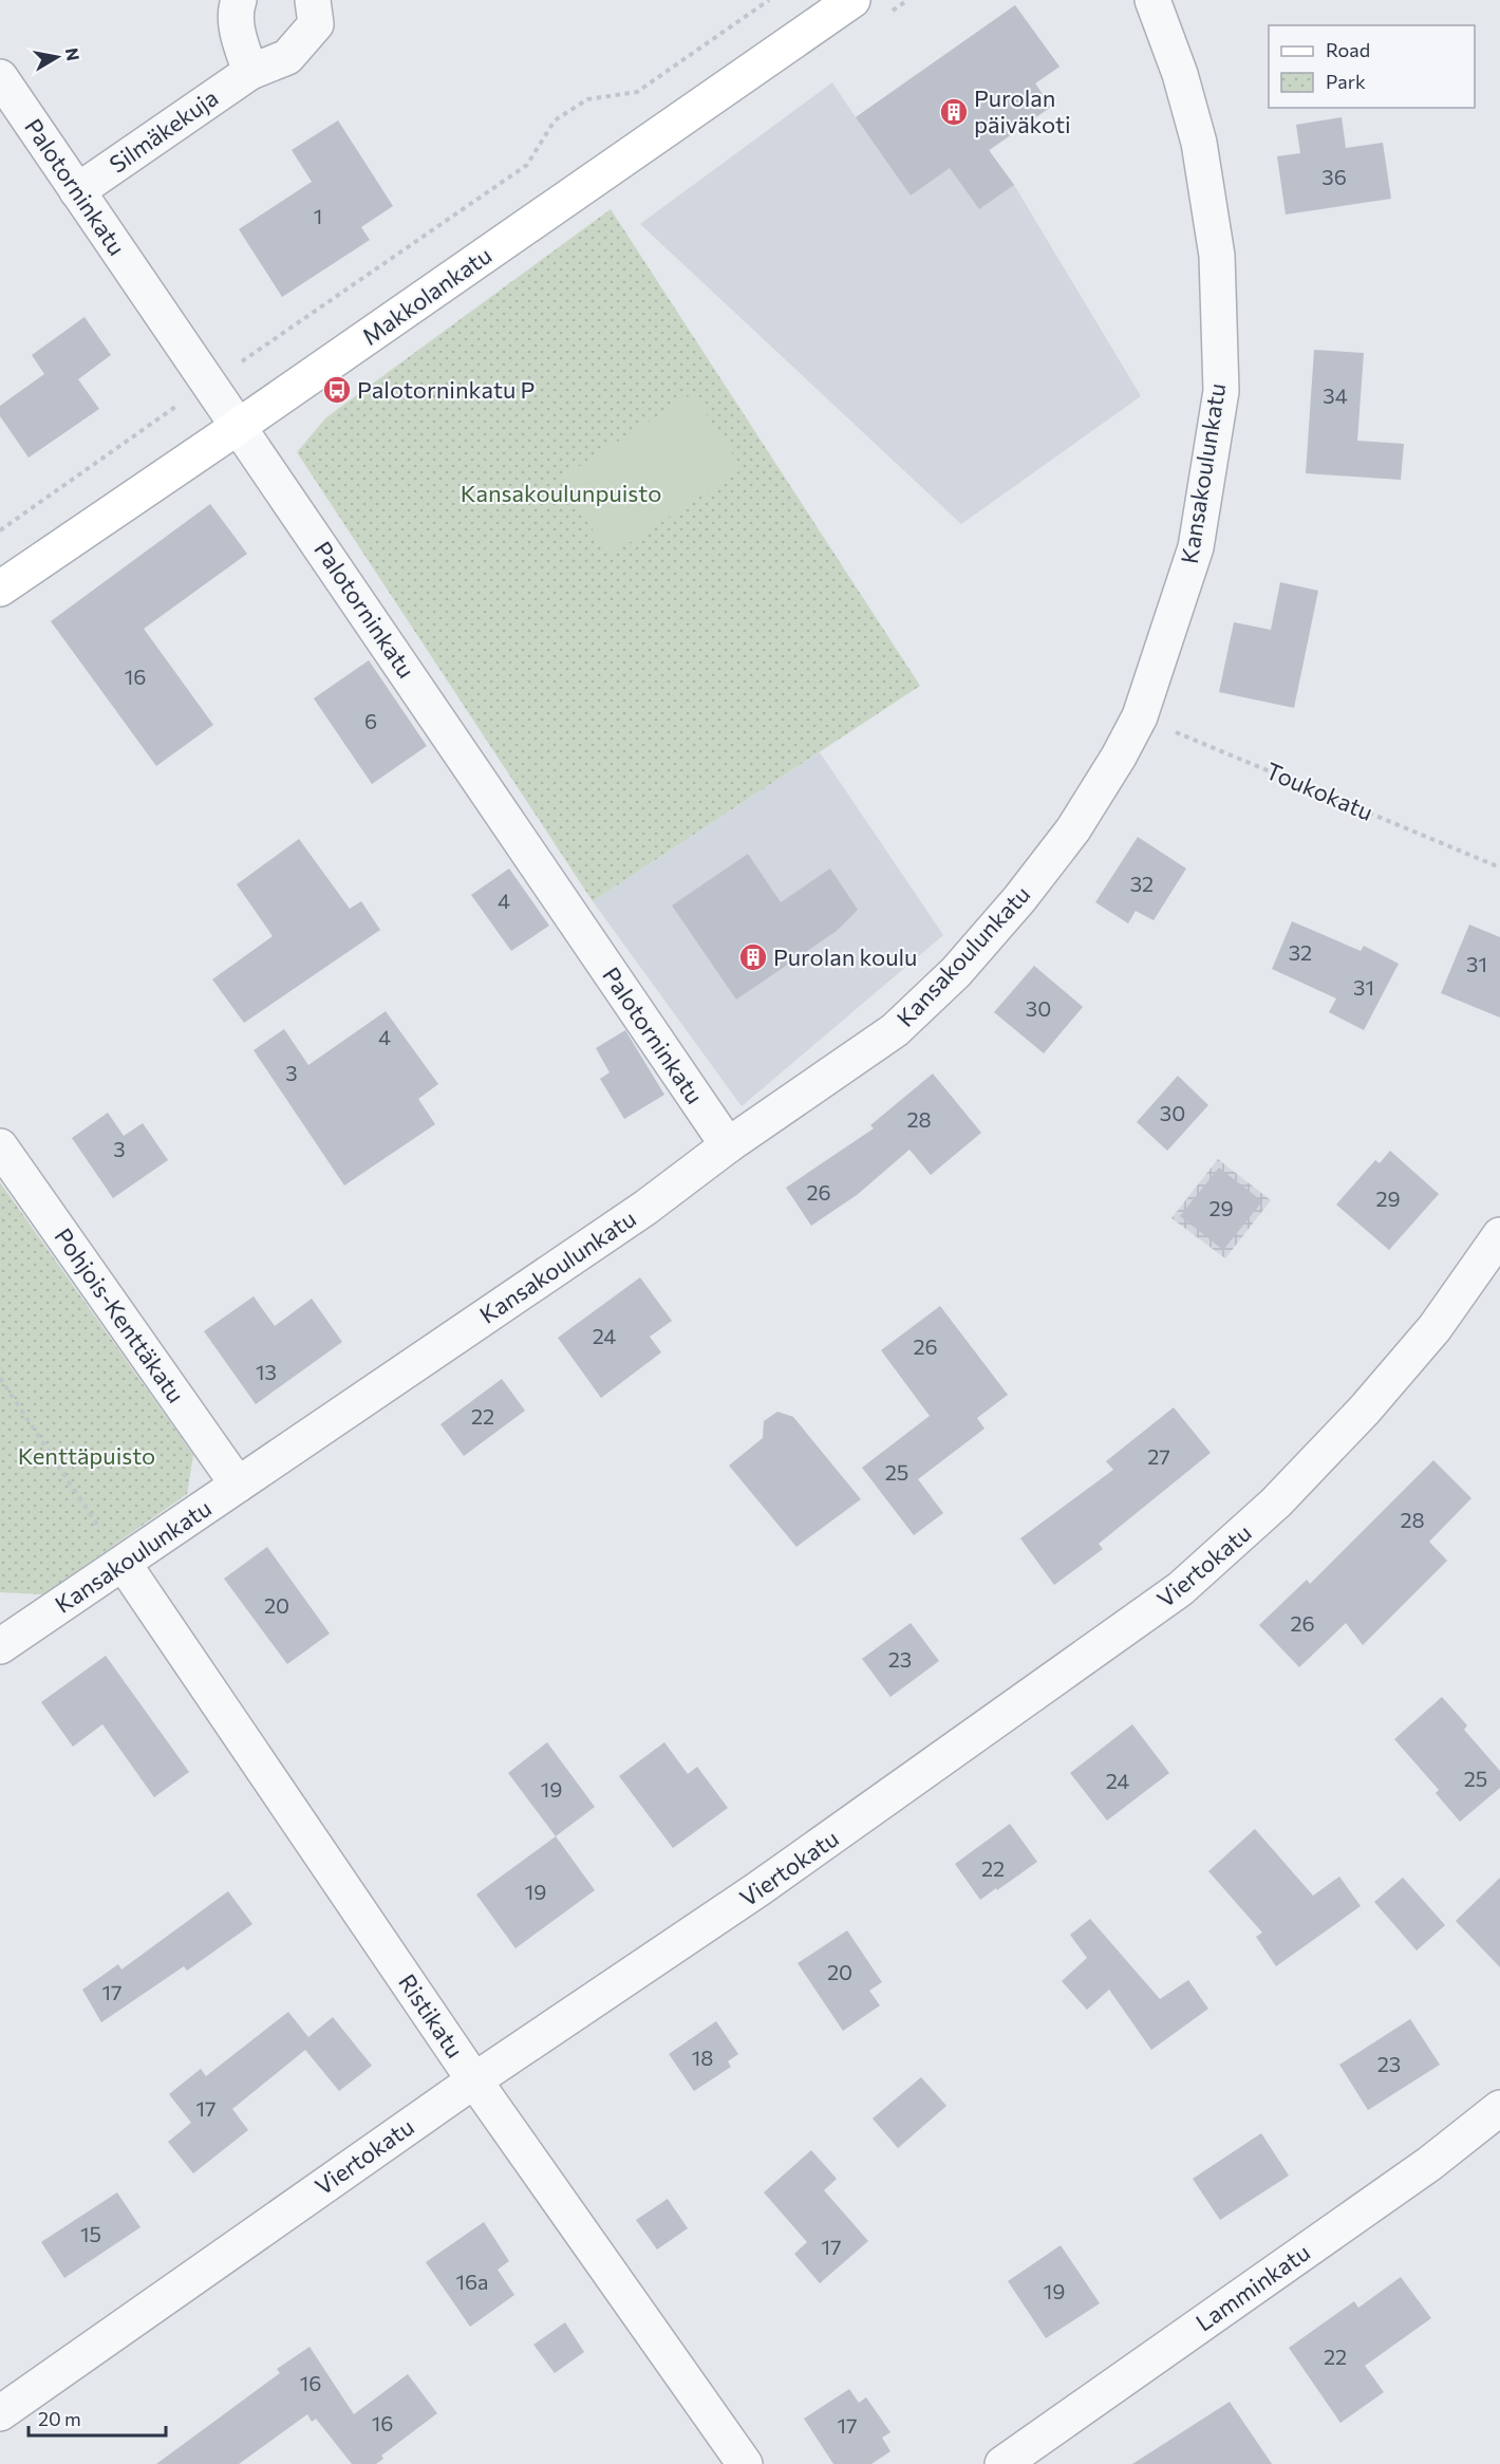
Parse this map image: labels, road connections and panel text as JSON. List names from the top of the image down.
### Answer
{
  "streets": {
    "street": [
      "Silmäkekuja",
      "Palotorninkatu",
      "Makkolankatu",
      "Kansakoulunkatu",
      "Pohjois-Kenttäkatu",
      "Viertokatu",
      "Ristikatu",
      "Lamminkatu"
    ],
    "path": ["Toukokatu"]
  },
  "crossings": [
    ["Silmäkekuja", "Palotorninkatu"],
    ["Palotorninkatu", "Makkolankatu"],
    ["Palotorninkatu", "Kansakoulunkatu"],
    ["Kansakoulunkatu", "Toukokatu"],
    ["Kansakoulunkatu", "Pohjois-Kenttäkatu"],
    ["Kansakoulunkatu", "Ristikatu"],
    ["Viertokatu", "Ristikatu"]
  ],
  "parks": ["Kansakoulunpuisto", "Kenttäpuisto"],
  "places": {
    "building": ["Purolan päiväkoti", "Purolan koulu"],
    "bus stop": ["Palotorninkatu P"]
  },
  "house_numbers": [
    "36",
    "1",
    "34",
    "16",
    "6",
    "32",
    "4",
    "32",
    "31",
    "31",
    "30",
    "4",
    "3",
    "30",
    "28",
    "3",
    "26",
    "29",
    "29",
    "24",
    "26",
    "13",
    "22",
    "27",
    "25",
    "28",
    "20",
    "26",
    "23",
    "25",
    "24",
    "19",
    "22",
    "19",
    "20",
    "17",
    "18",
    "23",
    "17",
    "15",
    "17",
    "16a",
    "19",
    "22",
    "16",
    "16",
    "17"
  ],
  "legend": ["Road", "Park"],
  "scale_bar": "20 m",
  "north": "right"
}
